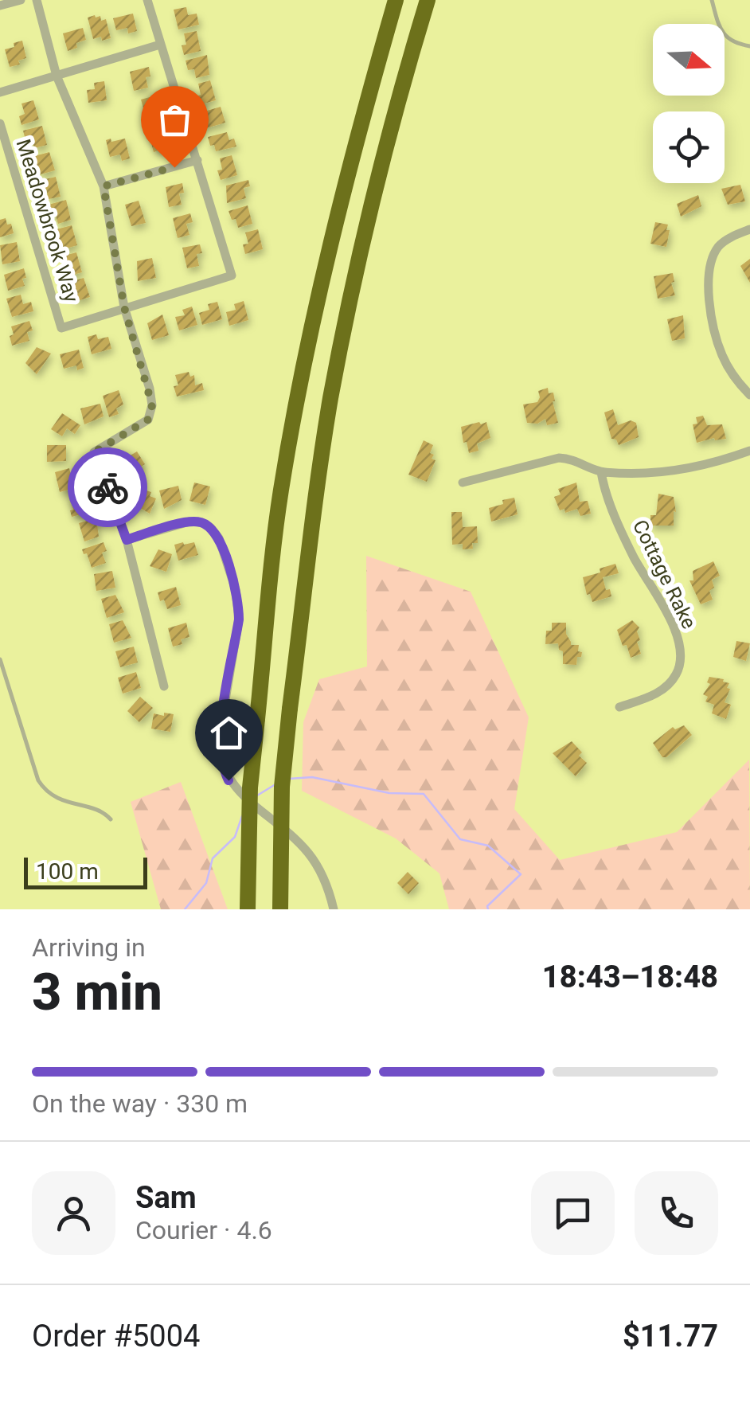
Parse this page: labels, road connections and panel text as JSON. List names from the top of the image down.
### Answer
{
  "streets": {
    "street": ["Meadowbrook Way", "Cottage Rake"]
  },
  "scale_bar": "100 m",
  "north": "right",
  "page": {
    "scale": "100 m",
    "heading": ["3 min", "Arriving in", "18:43–18:48"],
    "panel": [
      "Sam",
      "Courier · 4.6",
      "Order #5004",
      "$11.77"
    ],
    "bar": "On the way · 330 m"
  }
}
